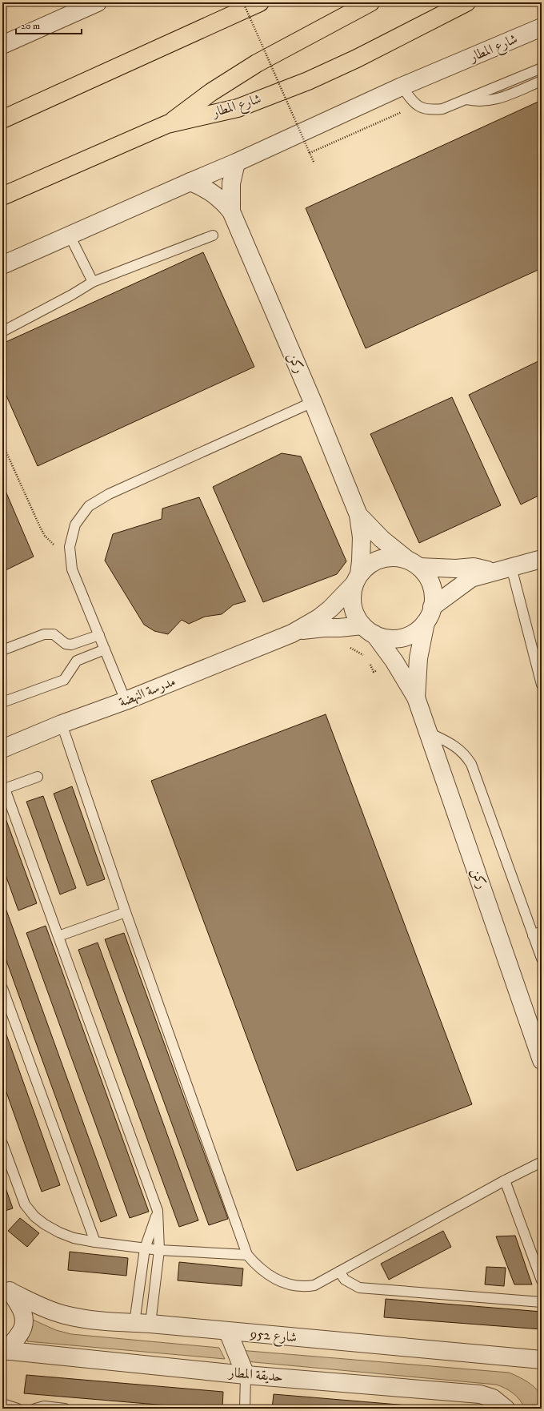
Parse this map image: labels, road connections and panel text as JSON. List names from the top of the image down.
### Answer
{
  "streets": {
    "highway": ["شارع المطار"],
    "street": [
      "ركن",
      "مدرسة النهضة",
      "شارع 952",
      "حديقة المطار"
    ]
  },
  "crossings": [
    ["ركن", "مدرسة النهضة"]
  ],
  "scale_bar": "20 m"
}
